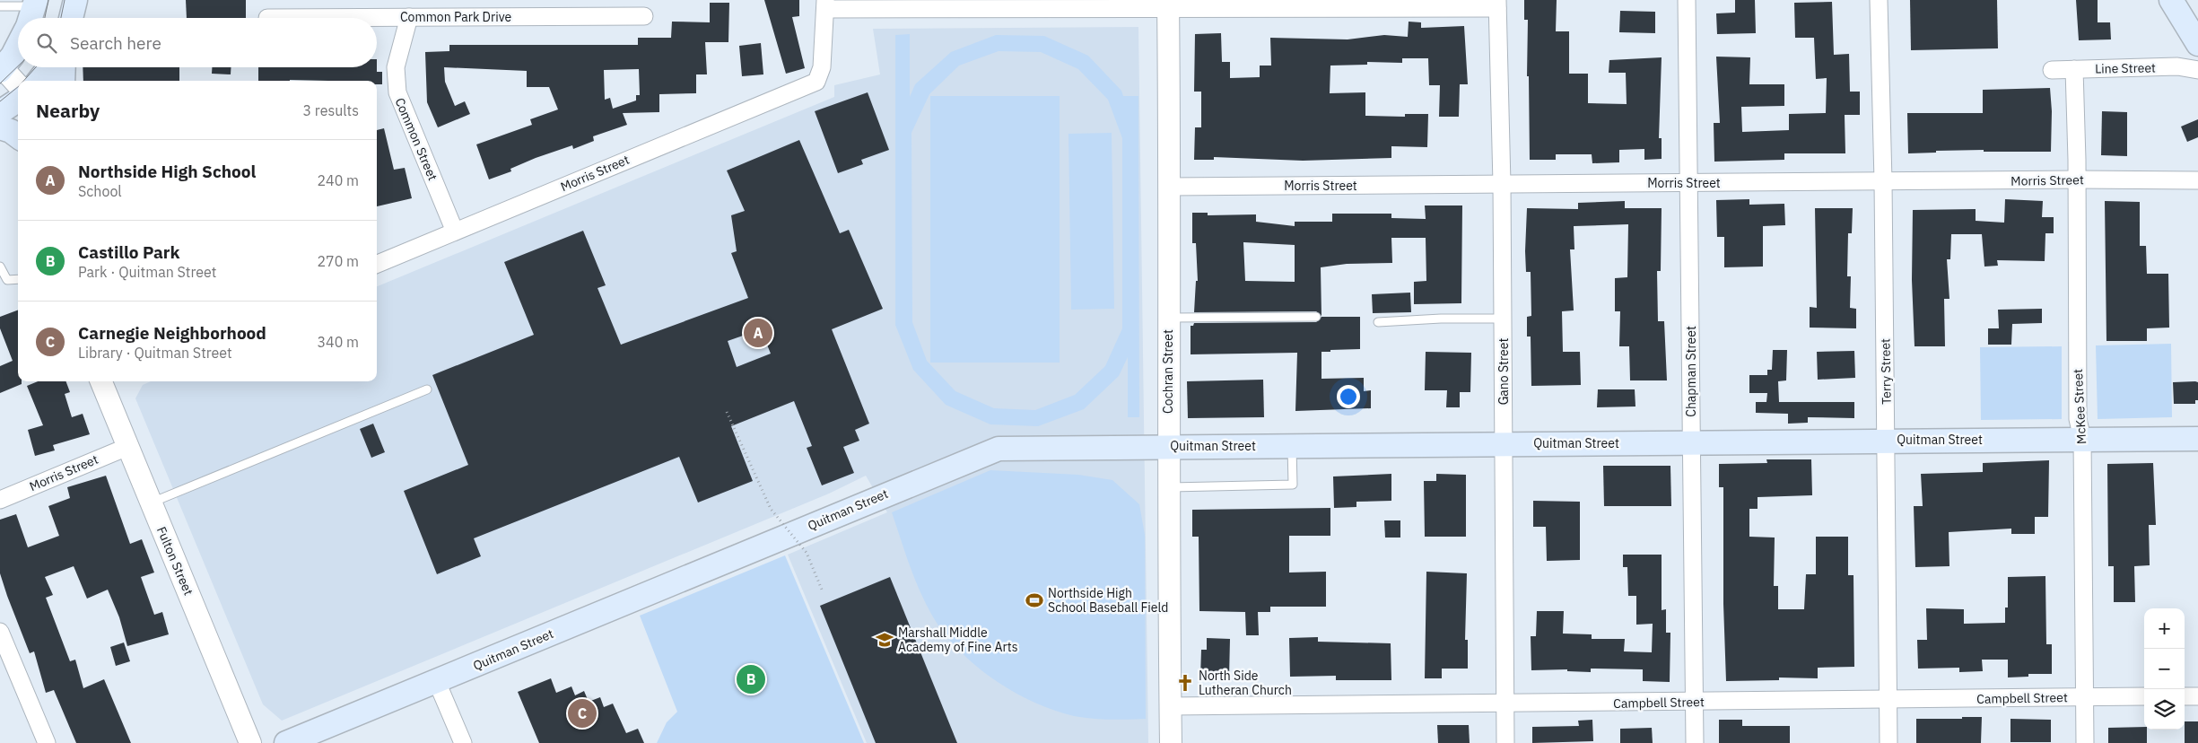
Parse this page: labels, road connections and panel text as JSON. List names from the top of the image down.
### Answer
{
  "streets": {
    "main road": ["Quitman Street"],
    "street": [
      "Common Park Drive",
      "Line Street",
      "Common Street",
      "Morris Street",
      "Cochran Street",
      "Gano Street",
      "Chapman Street",
      "Terry Street",
      "McKee Street",
      "Fulton Street",
      "Campbell Street"
    ]
  },
  "crossings": [
    ["Common Park Drive", "Common Street"],
    ["Line Street", "McKee Street"],
    ["Common Street", "Morris Street"],
    ["Morris Street", "Cochran Street"],
    ["Morris Street", "Gano Street"],
    ["Morris Street", "Chapman Street"],
    ["Morris Street", "Terry Street"],
    ["Morris Street", "McKee Street"],
    ["Morris Street", "Fulton Street"],
    ["Cochran Street", "Quitman Street"],
    ["Cochran Street", "Campbell Street"],
    ["Gano Street", "Quitman Street"],
    ["Gano Street", "Campbell Street"],
    ["Chapman Street", "Quitman Street"],
    ["Chapman Street", "Campbell Street"],
    ["Terry Street", "Quitman Street"],
    ["Terry Street", "Campbell Street"],
    ["McKee Street", "Quitman Street"],
    ["McKee Street", "Campbell Street"]
  ],
  "places": {
    "sports": ["Northside High School Baseball Field"],
    "school or university": ["Marshall Middle Academy of Fine Arts"],
    "church": ["North Side Lutheran Church"]
  },
  "page": {
    "search": "Search here",
    "heading": ["Nearby", "3 results"],
    "list": [
      {
        "mark": "A",
        "name": "Northside High School",
        "note": "School",
        "value": "240 m"
      },
      {
        "mark": "B",
        "name": "Castillo Park",
        "note": "Park · Quitman Street",
        "value": "270 m"
      },
      {
        "mark": "C",
        "name": "Carnegie Neighborhood",
        "note": "Library · Quitman Street",
        "value": "340 m"
      }
    ],
    "pins": ["A", "B", "C"],
    "map_buttons": ["+", "−"]
  }
}
